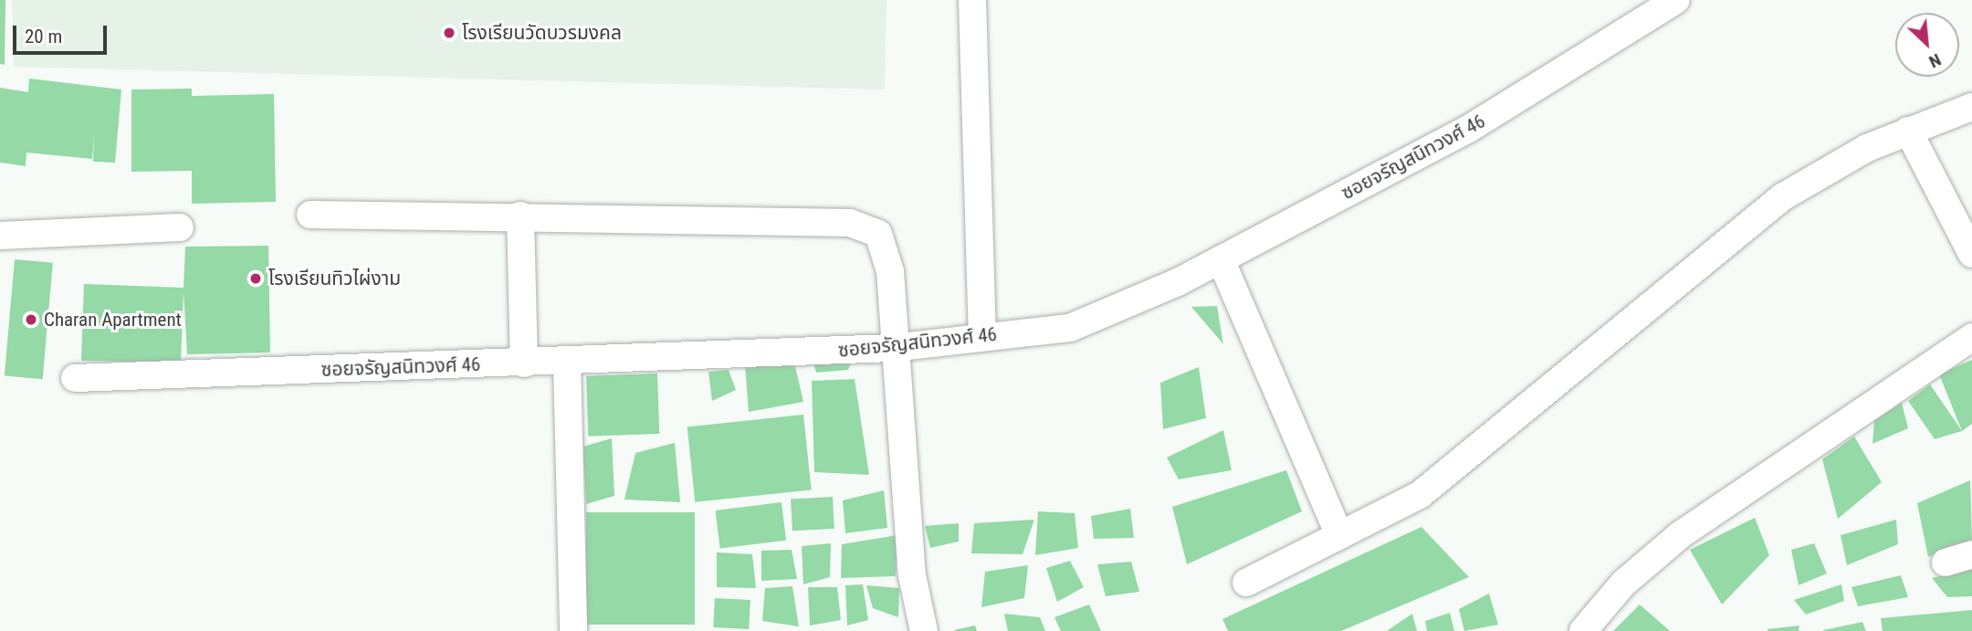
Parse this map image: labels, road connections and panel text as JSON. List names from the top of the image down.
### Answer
{
  "streets": {
    "street": ["ซอยจรัญสนิทวงศ์ 46"]
  },
  "places": ["โรงเรียนวัดบวรมงคล", "โรงเรียนทิวไผ่งาม", "Charan Apartment"],
  "scale_bar": "20 m",
  "north": "bottom right"
}
